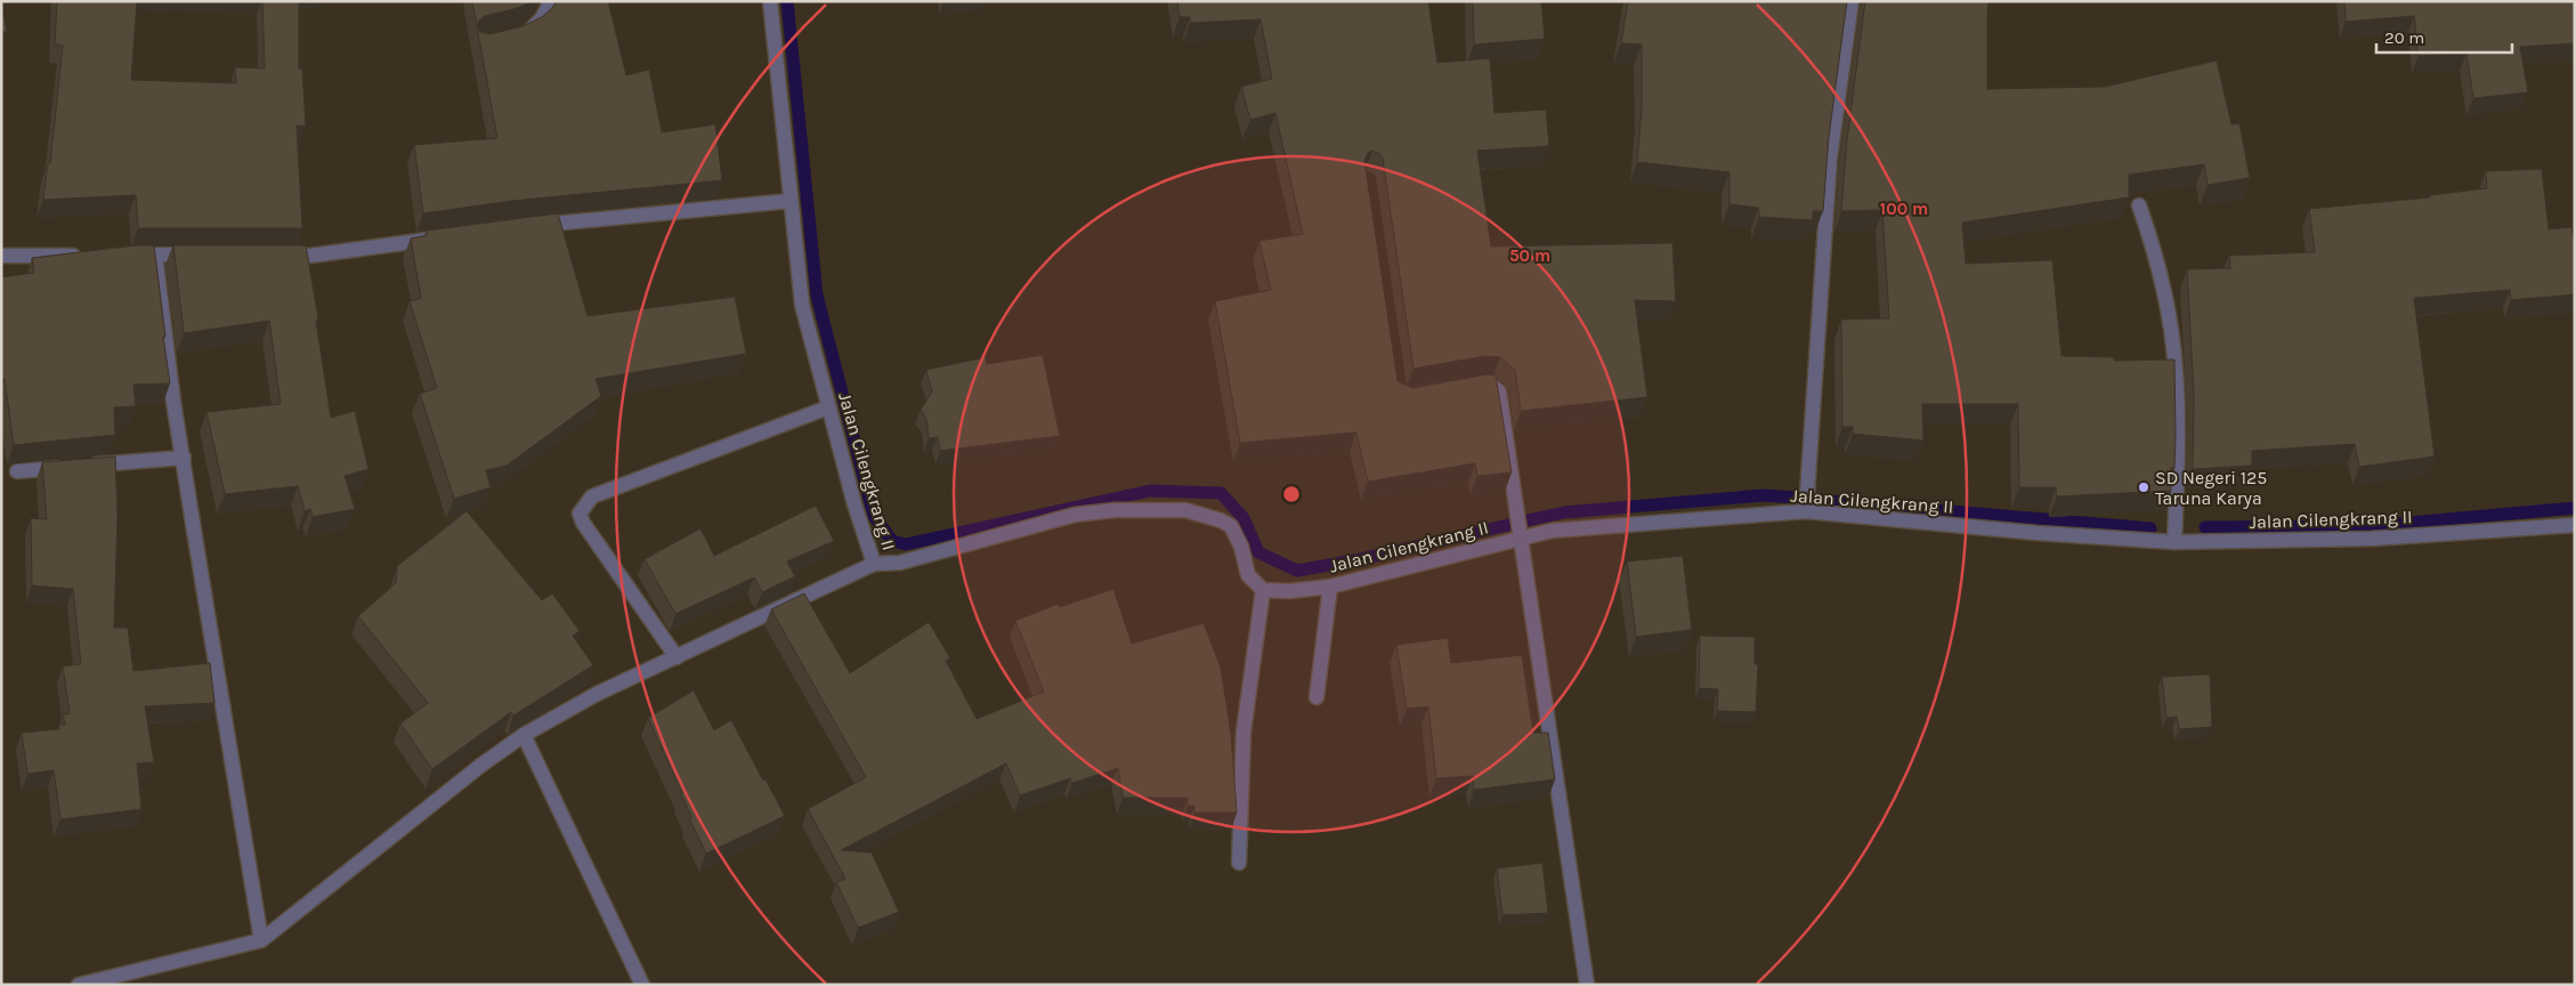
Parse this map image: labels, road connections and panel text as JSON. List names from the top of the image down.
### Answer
{
  "streets": {
    "street": ["Jalan Cilengkrang II"]
  },
  "places": ["SD Negeri 125 Taruna Karya"],
  "scale_bar": "20 m",
  "rings": ["100 m", "50 m"]
}
